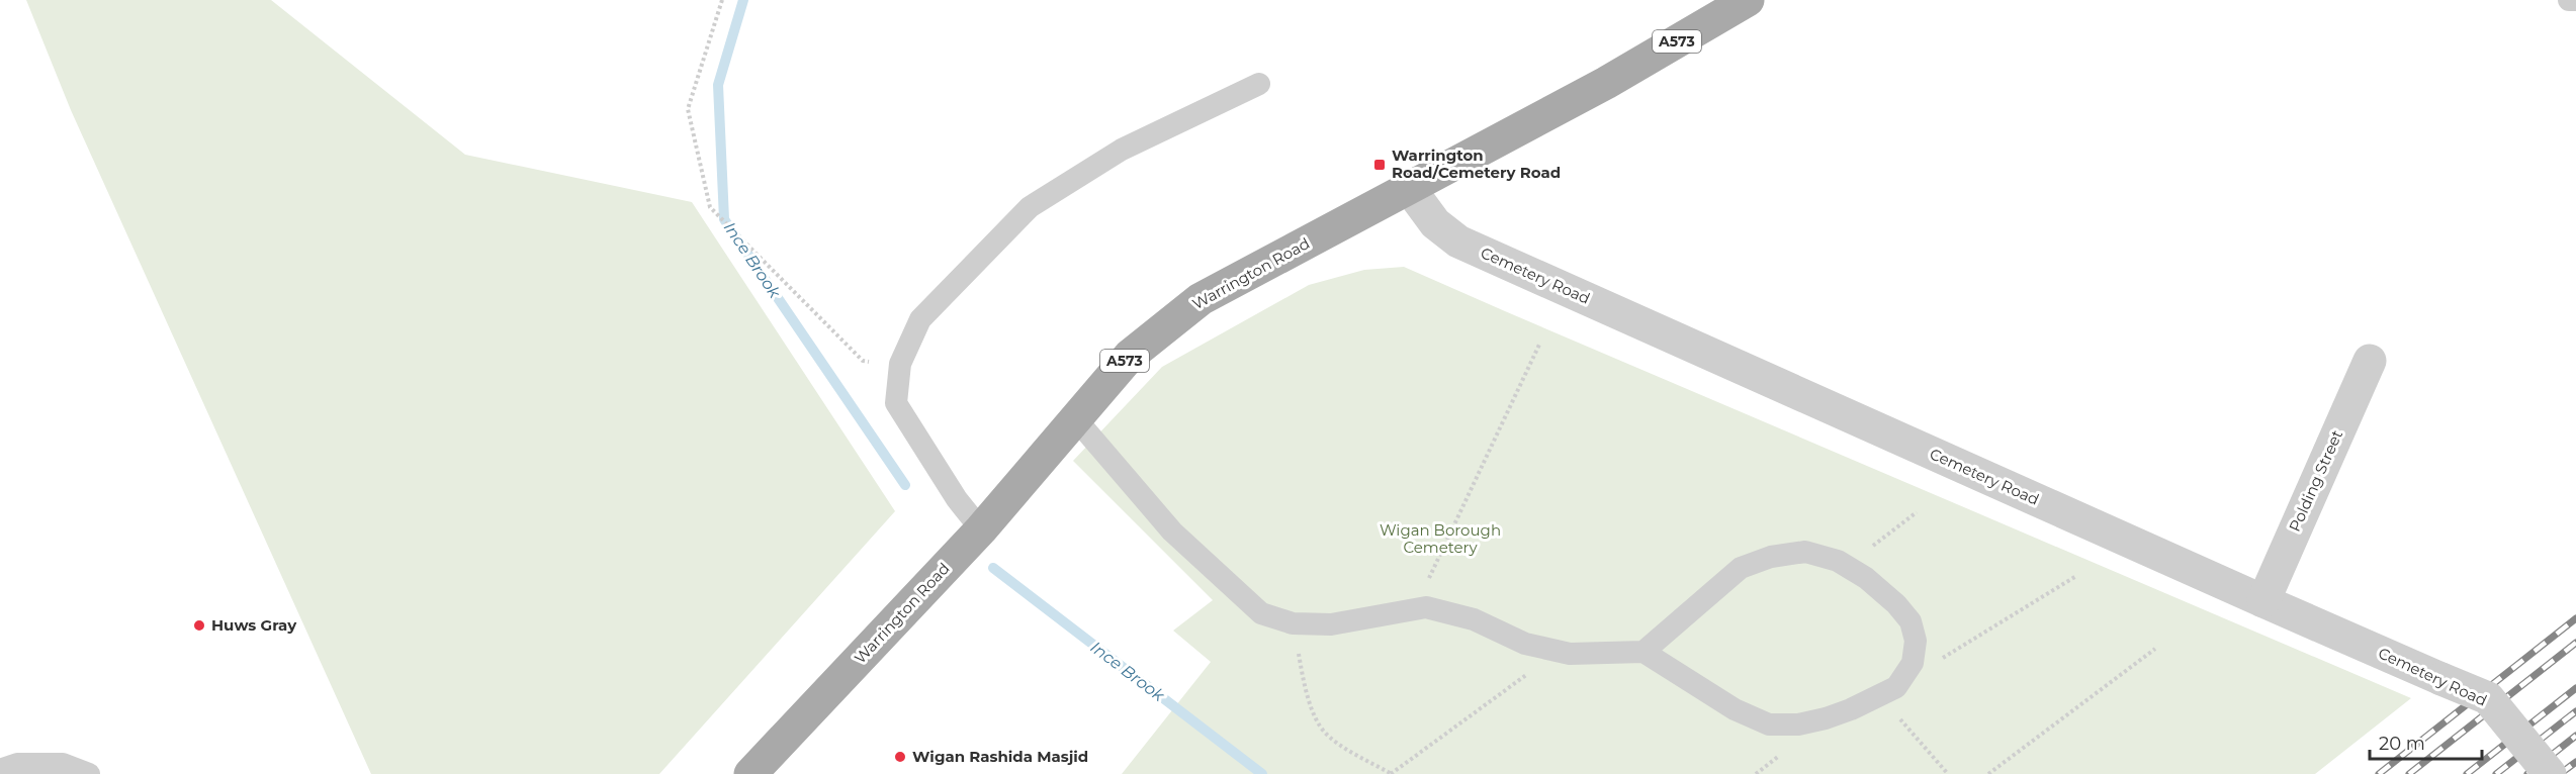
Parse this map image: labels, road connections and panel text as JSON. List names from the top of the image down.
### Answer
{
  "streets": {
    "main road": ["A573", "Warrington Road"],
    "street": ["Cemetery Road", "Polding Street"]
  },
  "crossings": [
    ["Warrington Road", "Cemetery Road"],
    ["Cemetery Road", "Polding Street"]
  ],
  "water": ["Ince Brook"],
  "parks": ["Wigan Borough Cemetery"],
  "places": {
    "transit": ["Warrington Road/Cemetery Road"],
    "other": ["Huws Gray", "Wigan Rashida Masjid"]
  },
  "scale_bar": "20 m"
}
